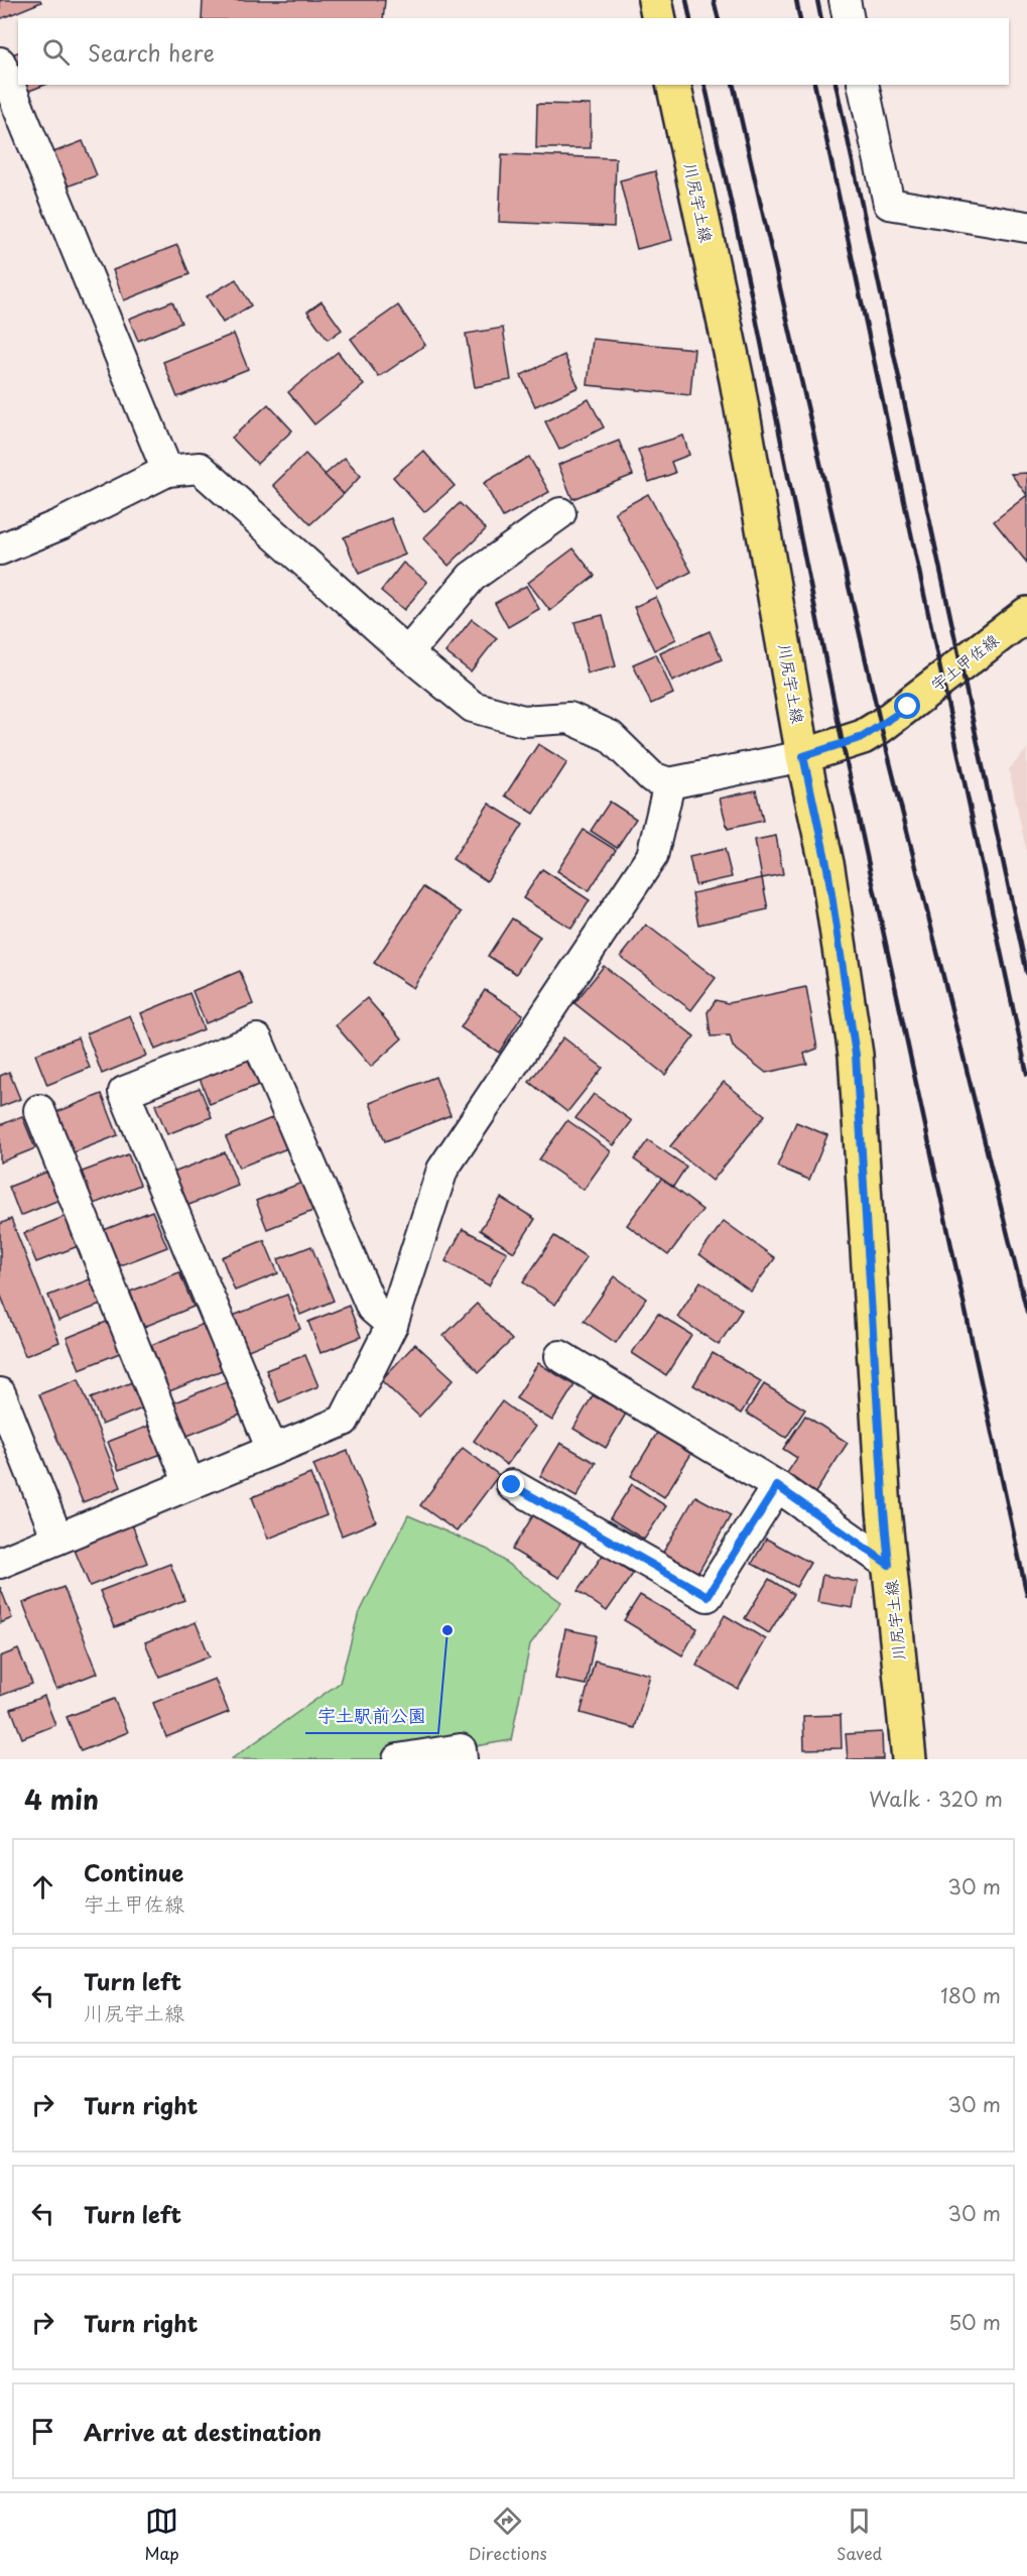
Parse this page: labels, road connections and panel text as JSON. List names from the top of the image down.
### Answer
{
  "streets": {
    "main road": ["川尻宇土線", "宇土甲佐線"]
  },
  "crossings": [
    ["川尻宇土線", "宇土甲佐線"]
  ],
  "places": ["宇土駅前公園"],
  "page": {
    "search": "Search here",
    "heading": ["4 min", "Walk · 320 m"],
    "list": [
      ["Continue", "宇土甲佐線", "30 m"],
      ["Turn left", "川尻宇土線", "180 m"],
      ["Turn right", "30 m"],
      ["Turn left", "30 m"],
      ["Turn right", "50 m"],
      "Arrive at destination"
    ],
    "nav": ["Map", "Directions", "Saved"]
  }
}
